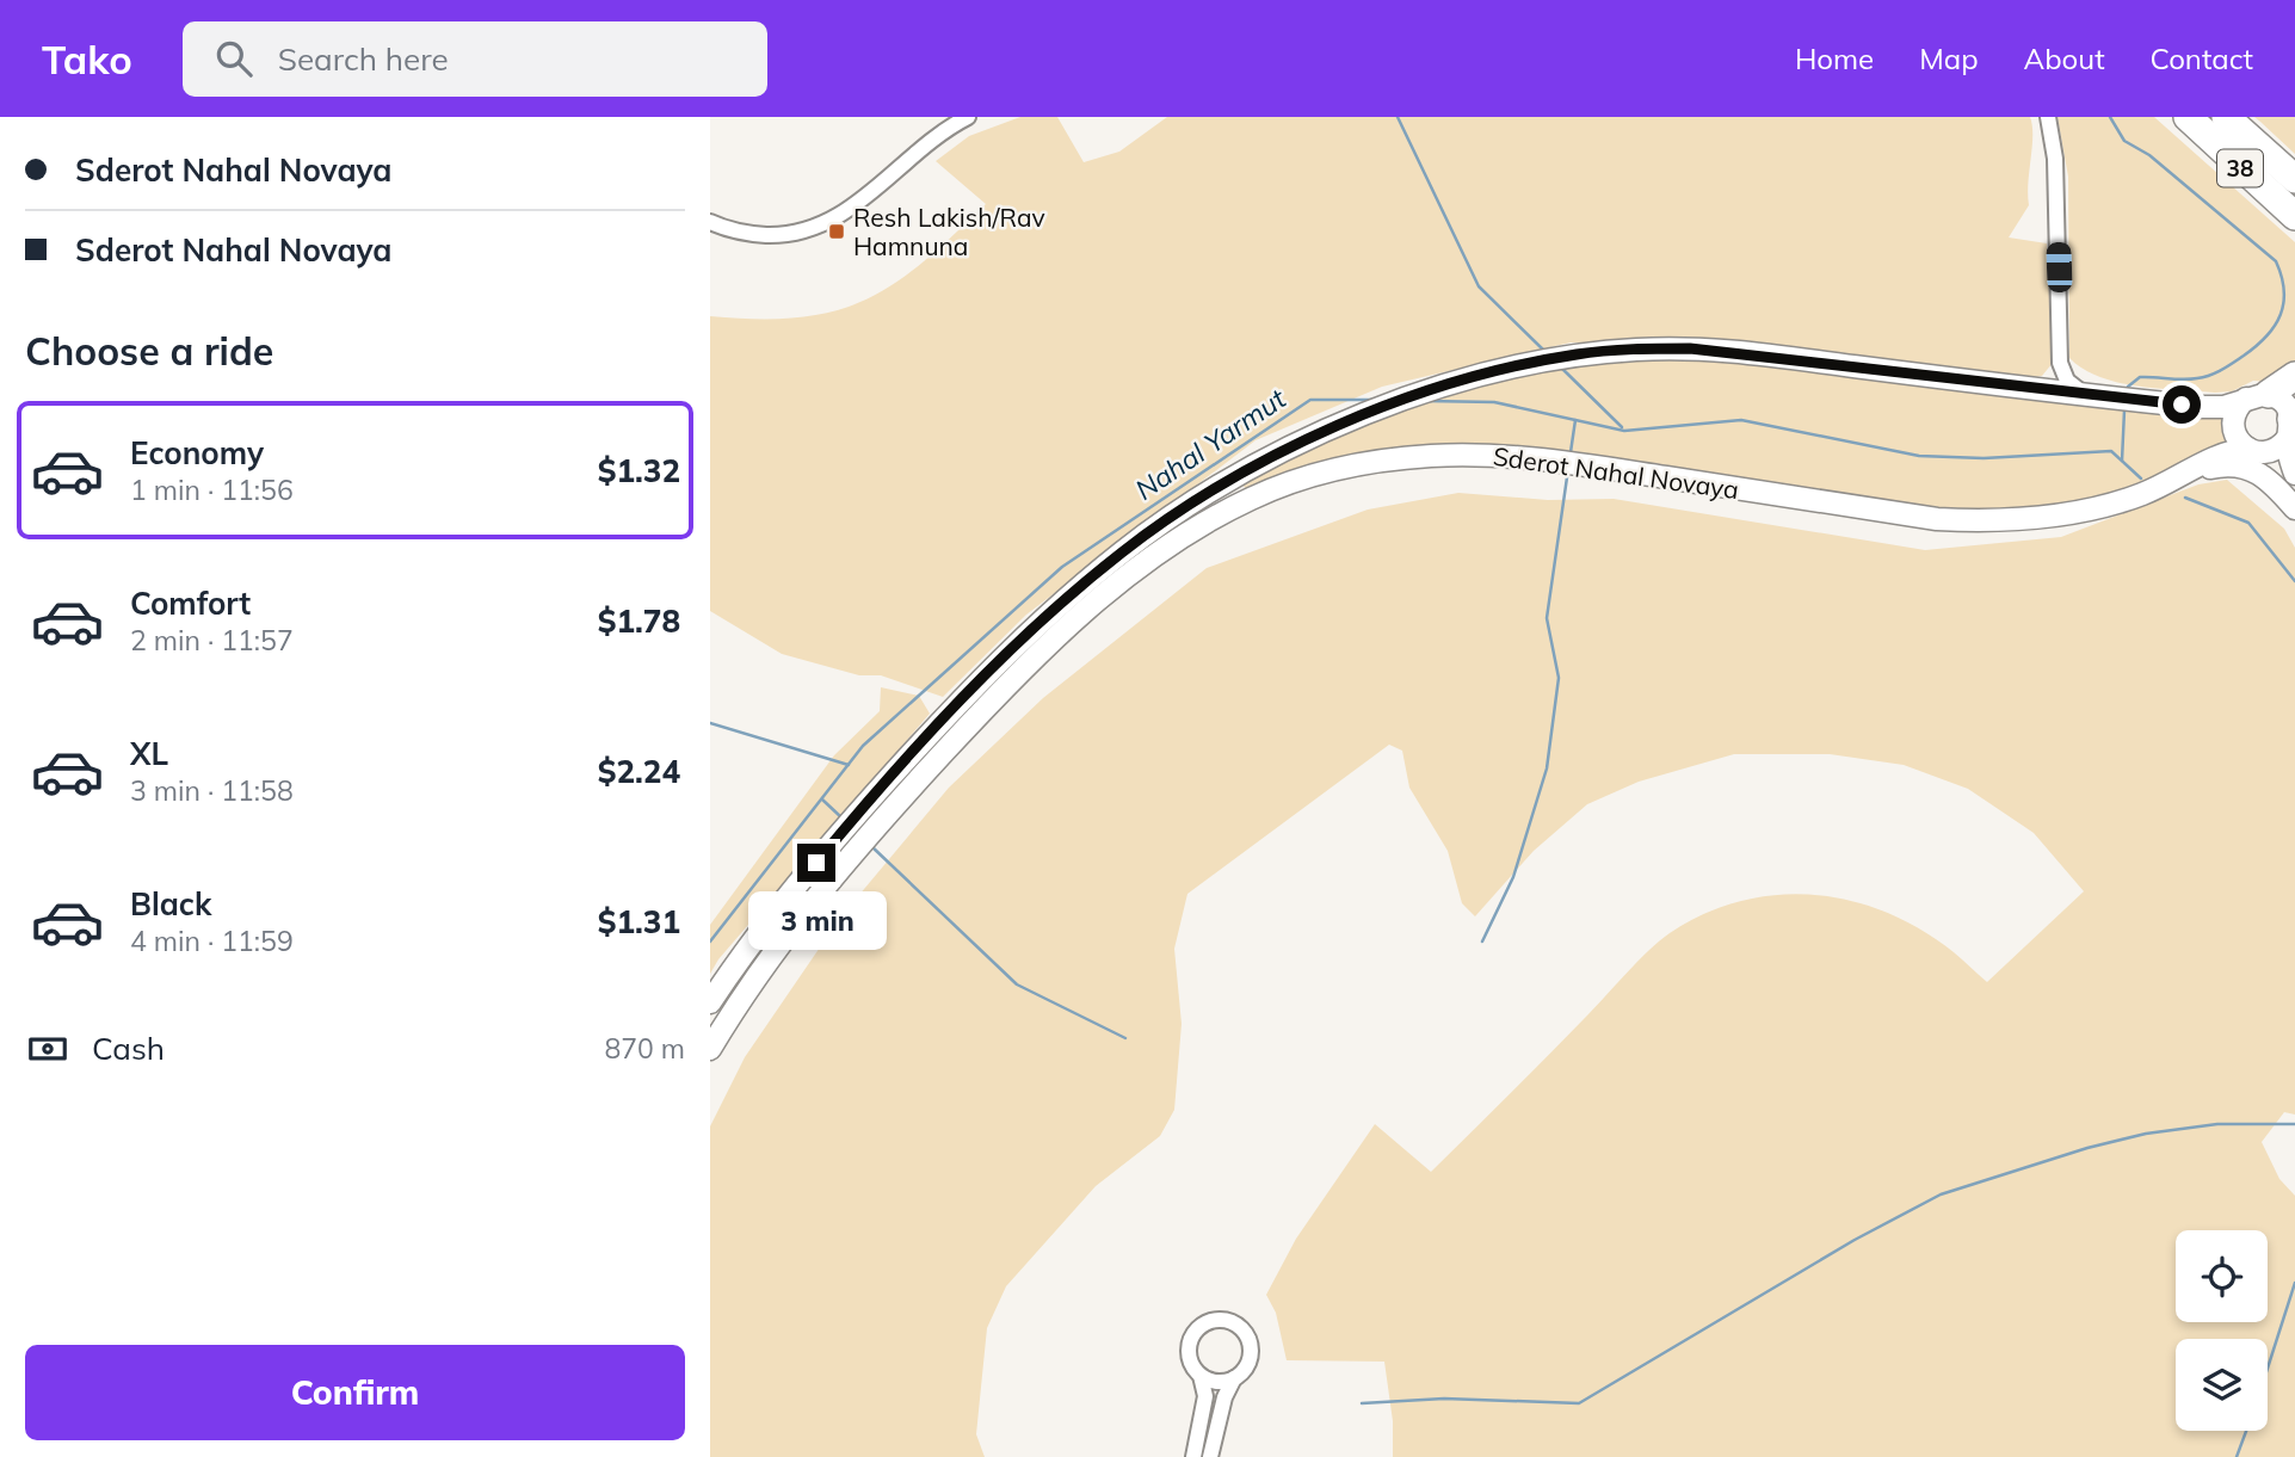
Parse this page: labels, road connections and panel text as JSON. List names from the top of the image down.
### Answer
{
  "streets": {
    "highway": ["38"],
    "main road": ["Sderot Nahal Novaya"]
  },
  "water": ["Nahal Yarmut"],
  "places": {
    "transit": ["Resh Lakish/Rav Hamnuna"]
  },
  "page": {
    "header": "Tako",
    "search": "Search here",
    "nav": [
      "Home",
      "Map",
      "About",
      "Contact"
    ],
    "banner": ["Sderot Nahal Novaya", "Sderot Nahal Novaya"],
    "heading": "Choose a ride",
    "list": [
      {
        "name": "Economy",
        "note": "1 min · 11:56",
        "value": "$1.32"
      },
      {
        "name": "Comfort",
        "note": "2 min · 11:57",
        "value": "$1.78"
      },
      {
        "name": "XL",
        "note": "3 min · 11:58",
        "value": "$2.24"
      },
      {
        "name": "Black",
        "note": "4 min · 11:59",
        "value": "$1.31"
      }
    ],
    "bubble": "3 min",
    "pay": ["Cash", "870 m"],
    "buttons": "Confirm"
  }
}
